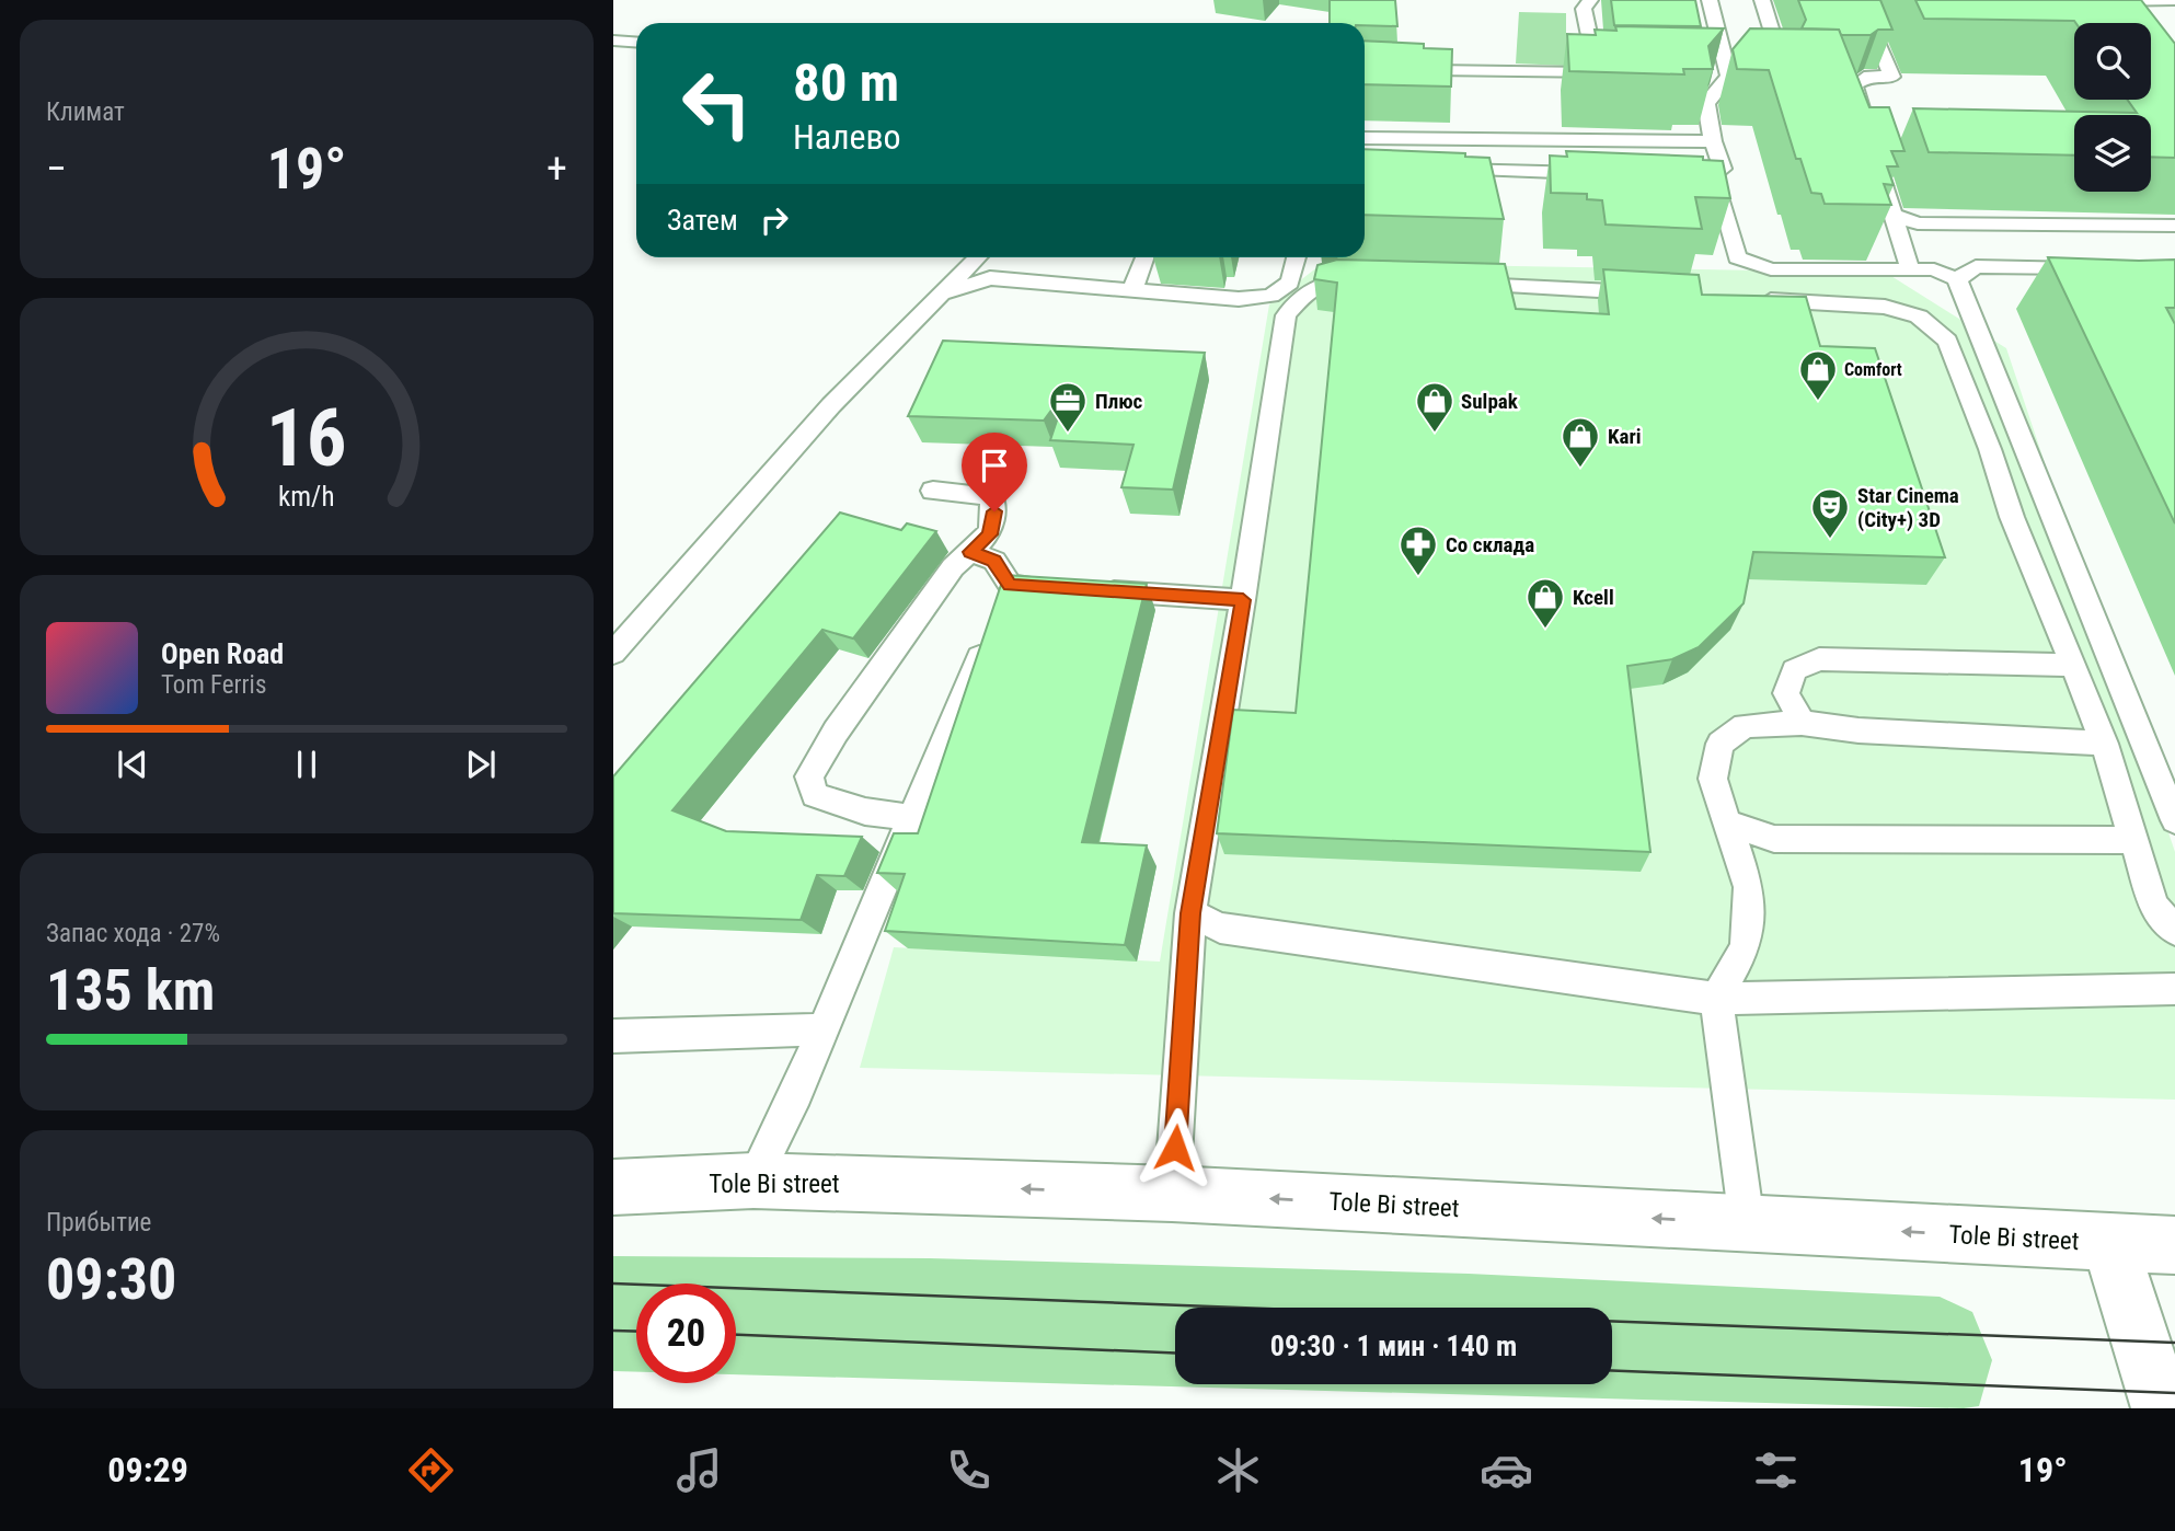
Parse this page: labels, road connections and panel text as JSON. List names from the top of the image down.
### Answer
{
  "streets": {
    "main road": ["Tole Bi street"]
  },
  "one_way": ["Tole Bi street"],
  "places": {
    "shop": [
      "Comfort",
      "Sulpak",
      "Kari",
      "Kcell"
    ],
    "office": ["Плюс"],
    "theatre": ["Star Cinema (City+) 3D"],
    "pharmacy": ["Со склада"]
  },
  "page": {
    "tile": [
      "Климат",
      ["Запас хода · 27%", "135 km"],
      ["Прибытие", "09:30"]
    ],
    "turn": ["80 m", "Налево"],
    "heat": ["−", "19°", "+"],
    "then": "Затем",
    "song": ["Open Road", "Tom Ferris"],
    "limit": "20",
    "trip": "09:30 · 1 мин · 140 m",
    "tabs": ["09:29", "19°"],
    "gauge": ["16", "km/h"]
  }
}
